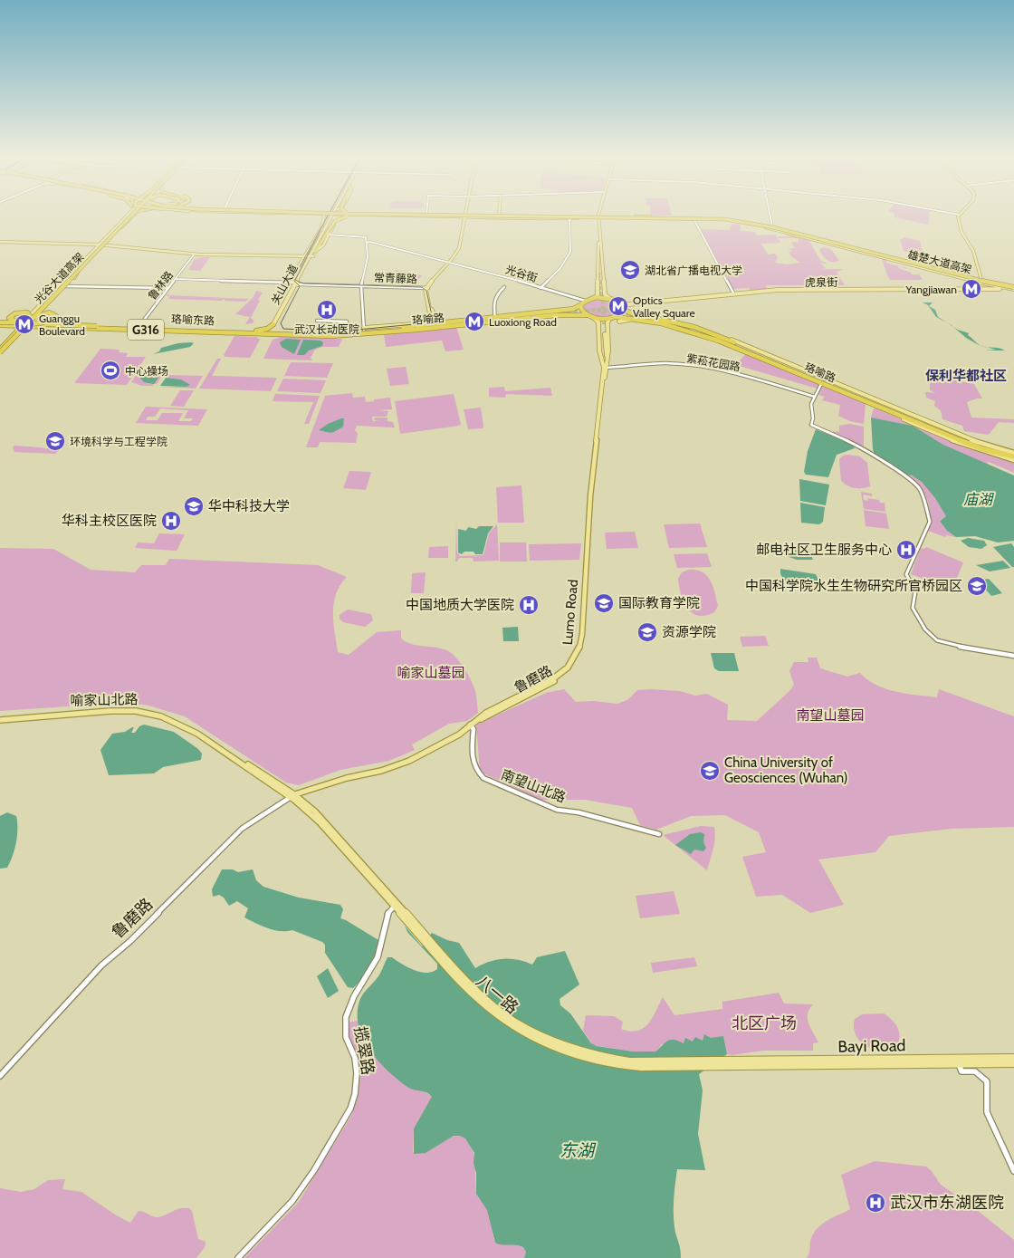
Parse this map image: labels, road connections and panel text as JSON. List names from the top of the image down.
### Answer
{
  "streets": {
    "highway": [
      "雄楚大道高架",
      "光谷大道高架",
      "珞喻路",
      "珞喻东路",
      "G316"
    ],
    "main road": [
      "虎泉街",
      "关山大道",
      "Lumo Road",
      "鲁磨路",
      "喻家山北路",
      "八一路"
    ],
    "street": [
      "光谷街",
      "常青藤路",
      "鲁林路",
      "紫菘花园路",
      "南望山北路",
      "揽翠路"
    ]
  },
  "crossings": [
    ["雄楚大道高架", "虎泉街"],
    ["光谷大道高架", "珞喻东路"],
    ["常青藤路", "关山大道"],
    ["常青藤路", "鲁林路"],
    ["常青藤路", "珞喻路"],
    ["鲁林路", "珞喻东路"],
    ["珞喻路", "珞喻东路"],
    ["紫菘花园路", "鲁磨路"],
    ["Lumo Road", "鲁磨路"],
    ["Lumo Road", "喻家山北路"],
    ["Lumo Road", "南望山北路"],
    ["Lumo Road", "八一路"],
    ["鲁磨路", "喻家山北路"],
    ["鲁磨路", "南望山北路"],
    ["鲁磨路", "八一路"],
    ["喻家山北路", "八一路"],
    ["八一路", "揽翠路"]
  ],
  "districts": ["保利华都社区"],
  "water": ["庙湖", "东湖"],
  "parks": ["喻家山墓园", "南望山墓园", "北区广场"],
  "places": {
    "school or university": [
      "湖北省广播电视大学",
      "环境科学与工程学院",
      "华中科技大学",
      "中国科学院水生生物研究所官桥园区",
      "国际教育学院",
      "资源学院",
      "China University of Geosciences (Wuhan)"
    ],
    "metro station": [
      "Yangjiawan",
      "Optics Valley Square",
      "Luoxiong Road",
      "Guanggu Boulevard"
    ],
    "hospital": [
      "武汉长动医院",
      "华科主校区医院",
      "邮电社区卫生服务中心",
      "中国地质大学医院",
      "武汉市东湖医院"
    ],
    "sports": ["中心操场"]
  }
}
